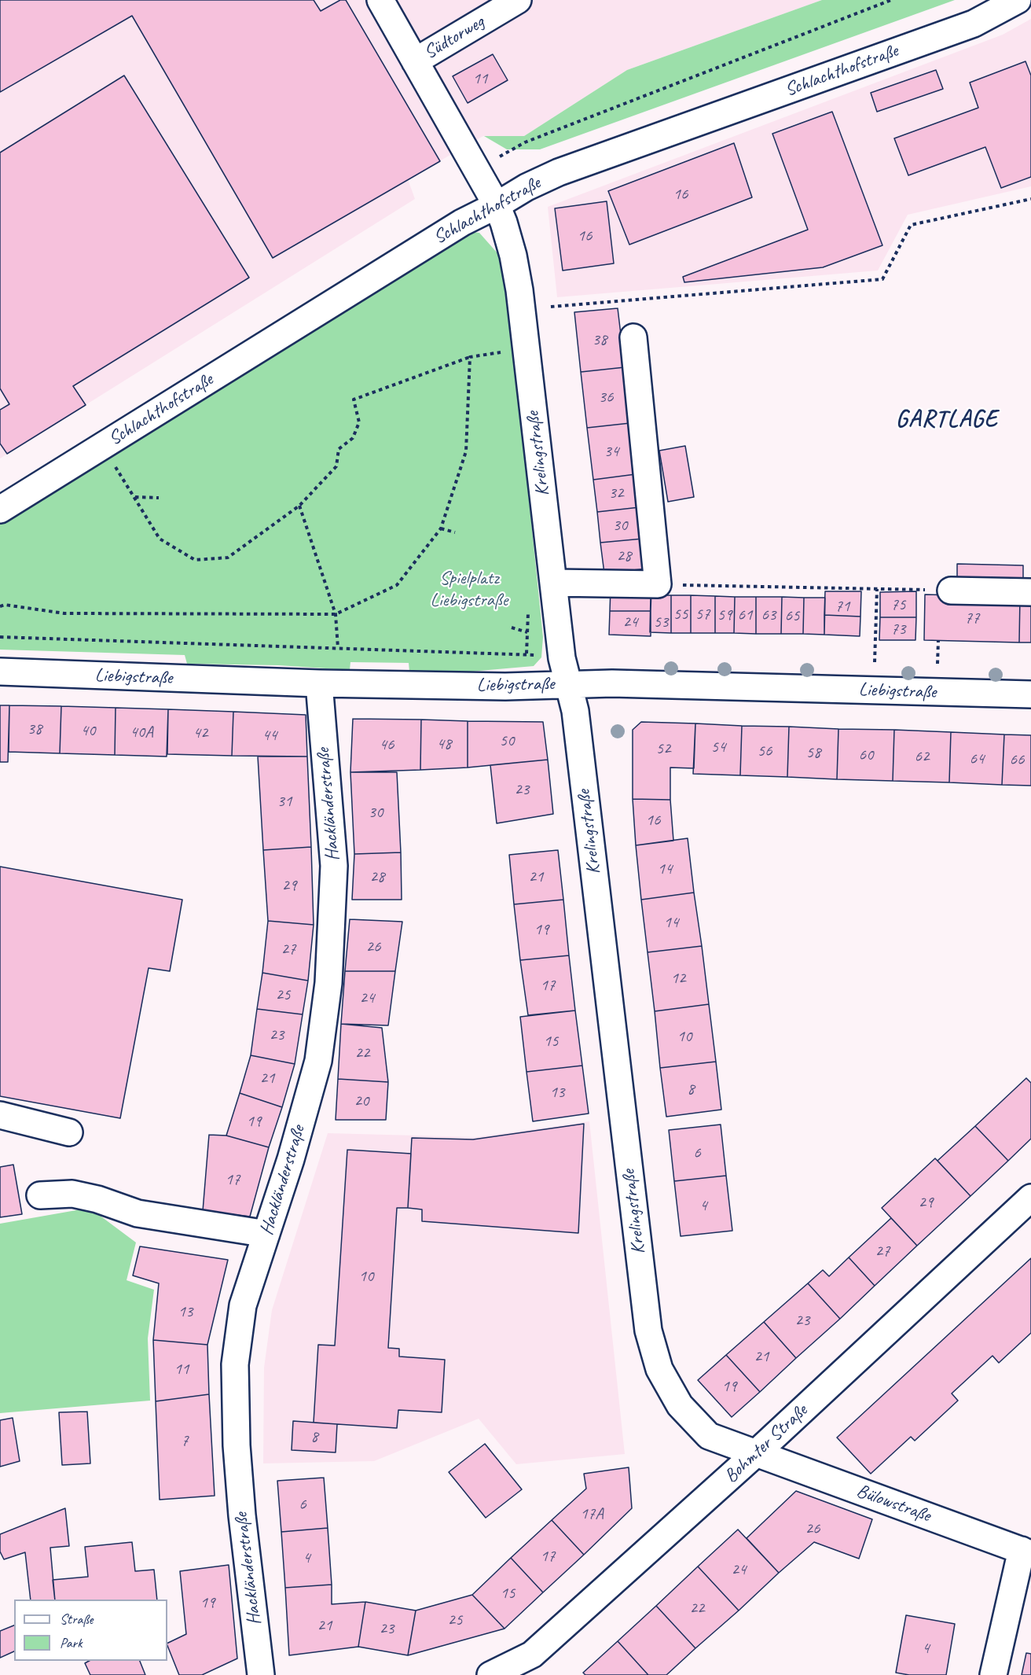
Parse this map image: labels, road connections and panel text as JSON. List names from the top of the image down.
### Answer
{
  "streets": {
    "street": [
      "Südtorweg",
      "Schlachthofstraße",
      "Krelingstraße",
      "Liebigstraße",
      "Hackländerstraße",
      "Bohmter Straße",
      "Bülowstraße"
    ]
  },
  "crossings": [
    ["Südtorweg", "Krelingstraße"],
    ["Schlachthofstraße", "Krelingstraße"],
    ["Krelingstraße", "Liebigstraße"],
    ["Krelingstraße", "Bohmter Straße"],
    ["Krelingstraße", "Bülowstraße"],
    ["Liebigstraße", "Hackländerstraße"],
    ["Bohmter Straße", "Bülowstraße"]
  ],
  "districts": ["GARTLAGE"],
  "parks": ["Spielplatz Liebigstraße"],
  "house_numbers": [
    "11",
    "16",
    "16",
    "38",
    "36",
    "34",
    "32",
    "30",
    "28",
    "75",
    "71",
    "55",
    "57",
    "59",
    "61",
    "63",
    "65",
    "77",
    "24",
    "53",
    "73",
    "38",
    "40",
    "40A",
    "42",
    "44",
    "50",
    "48",
    "46",
    "54",
    "52",
    "56",
    "58",
    "60",
    "62",
    "64",
    "66",
    "23",
    "31",
    "30",
    "16",
    "14",
    "28",
    "21",
    "29",
    "14",
    "19",
    "26",
    "27",
    "12",
    "17",
    "25",
    "24",
    "23",
    "10",
    "15",
    "22",
    "21",
    "8",
    "13",
    "20",
    "19",
    "6",
    "17",
    "29",
    "4",
    "27",
    "10",
    "13",
    "23",
    "21",
    "11",
    "19",
    "8",
    "7",
    "6",
    "17A",
    "26",
    "17",
    "4",
    "24",
    "15",
    "19",
    "22",
    "25",
    "21",
    "23",
    "4"
  ],
  "legend": ["Straße", "Park"]
}
